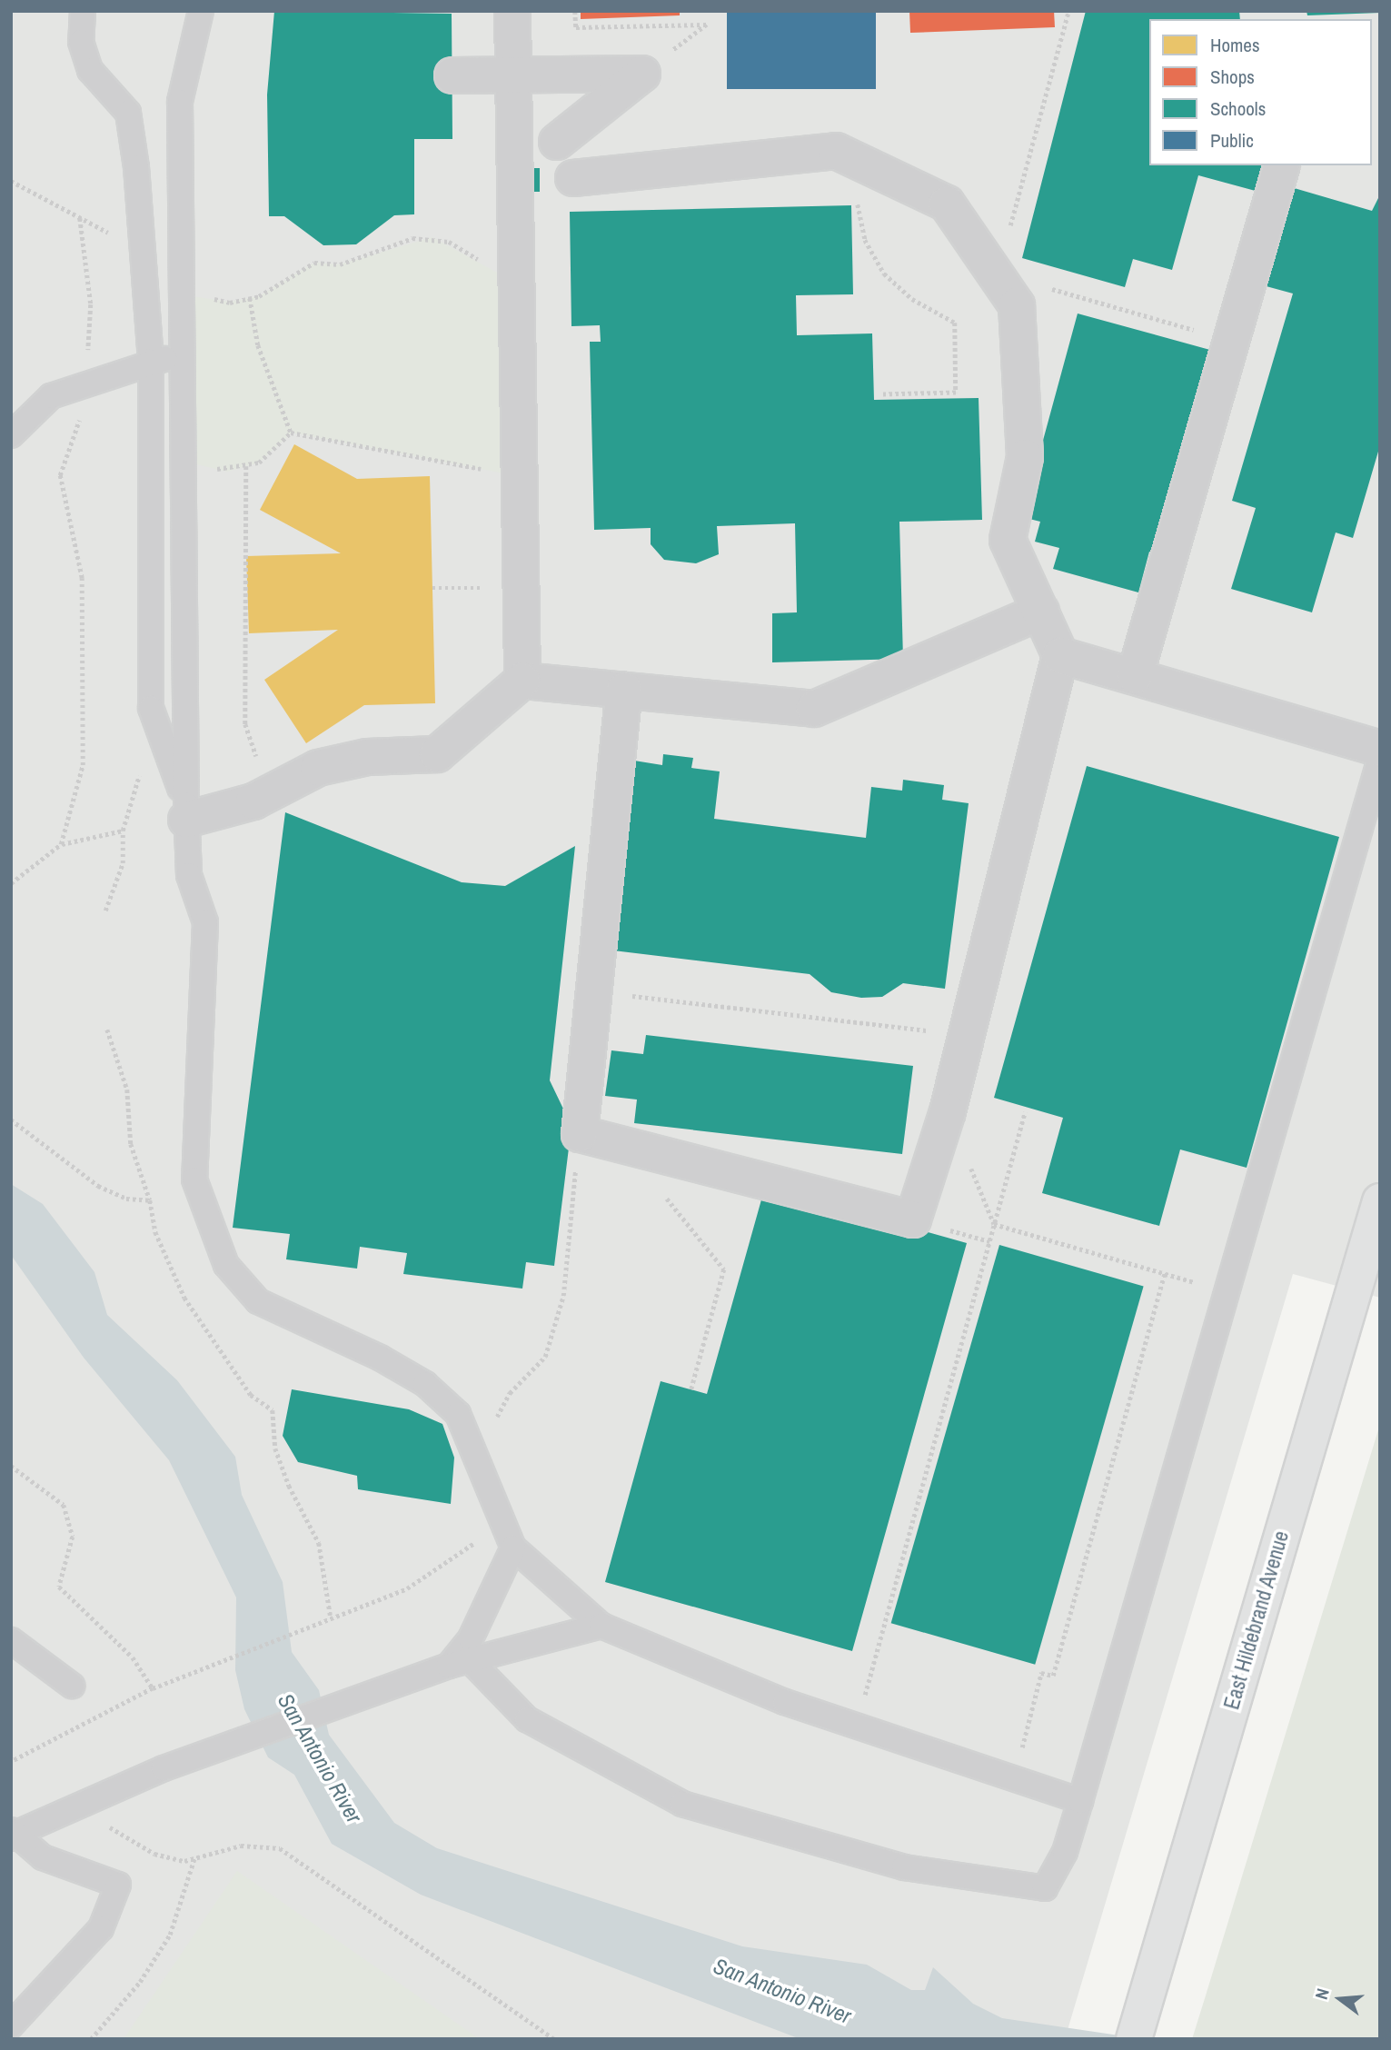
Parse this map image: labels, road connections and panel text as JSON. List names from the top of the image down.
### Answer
{
  "streets": {
    "main road": ["East Hildebrand Avenue"]
  },
  "water": ["San Antonio River"],
  "legend": [
    "Homes",
    "Shops",
    "Schools",
    "Public"
  ],
  "north": "left"
}
